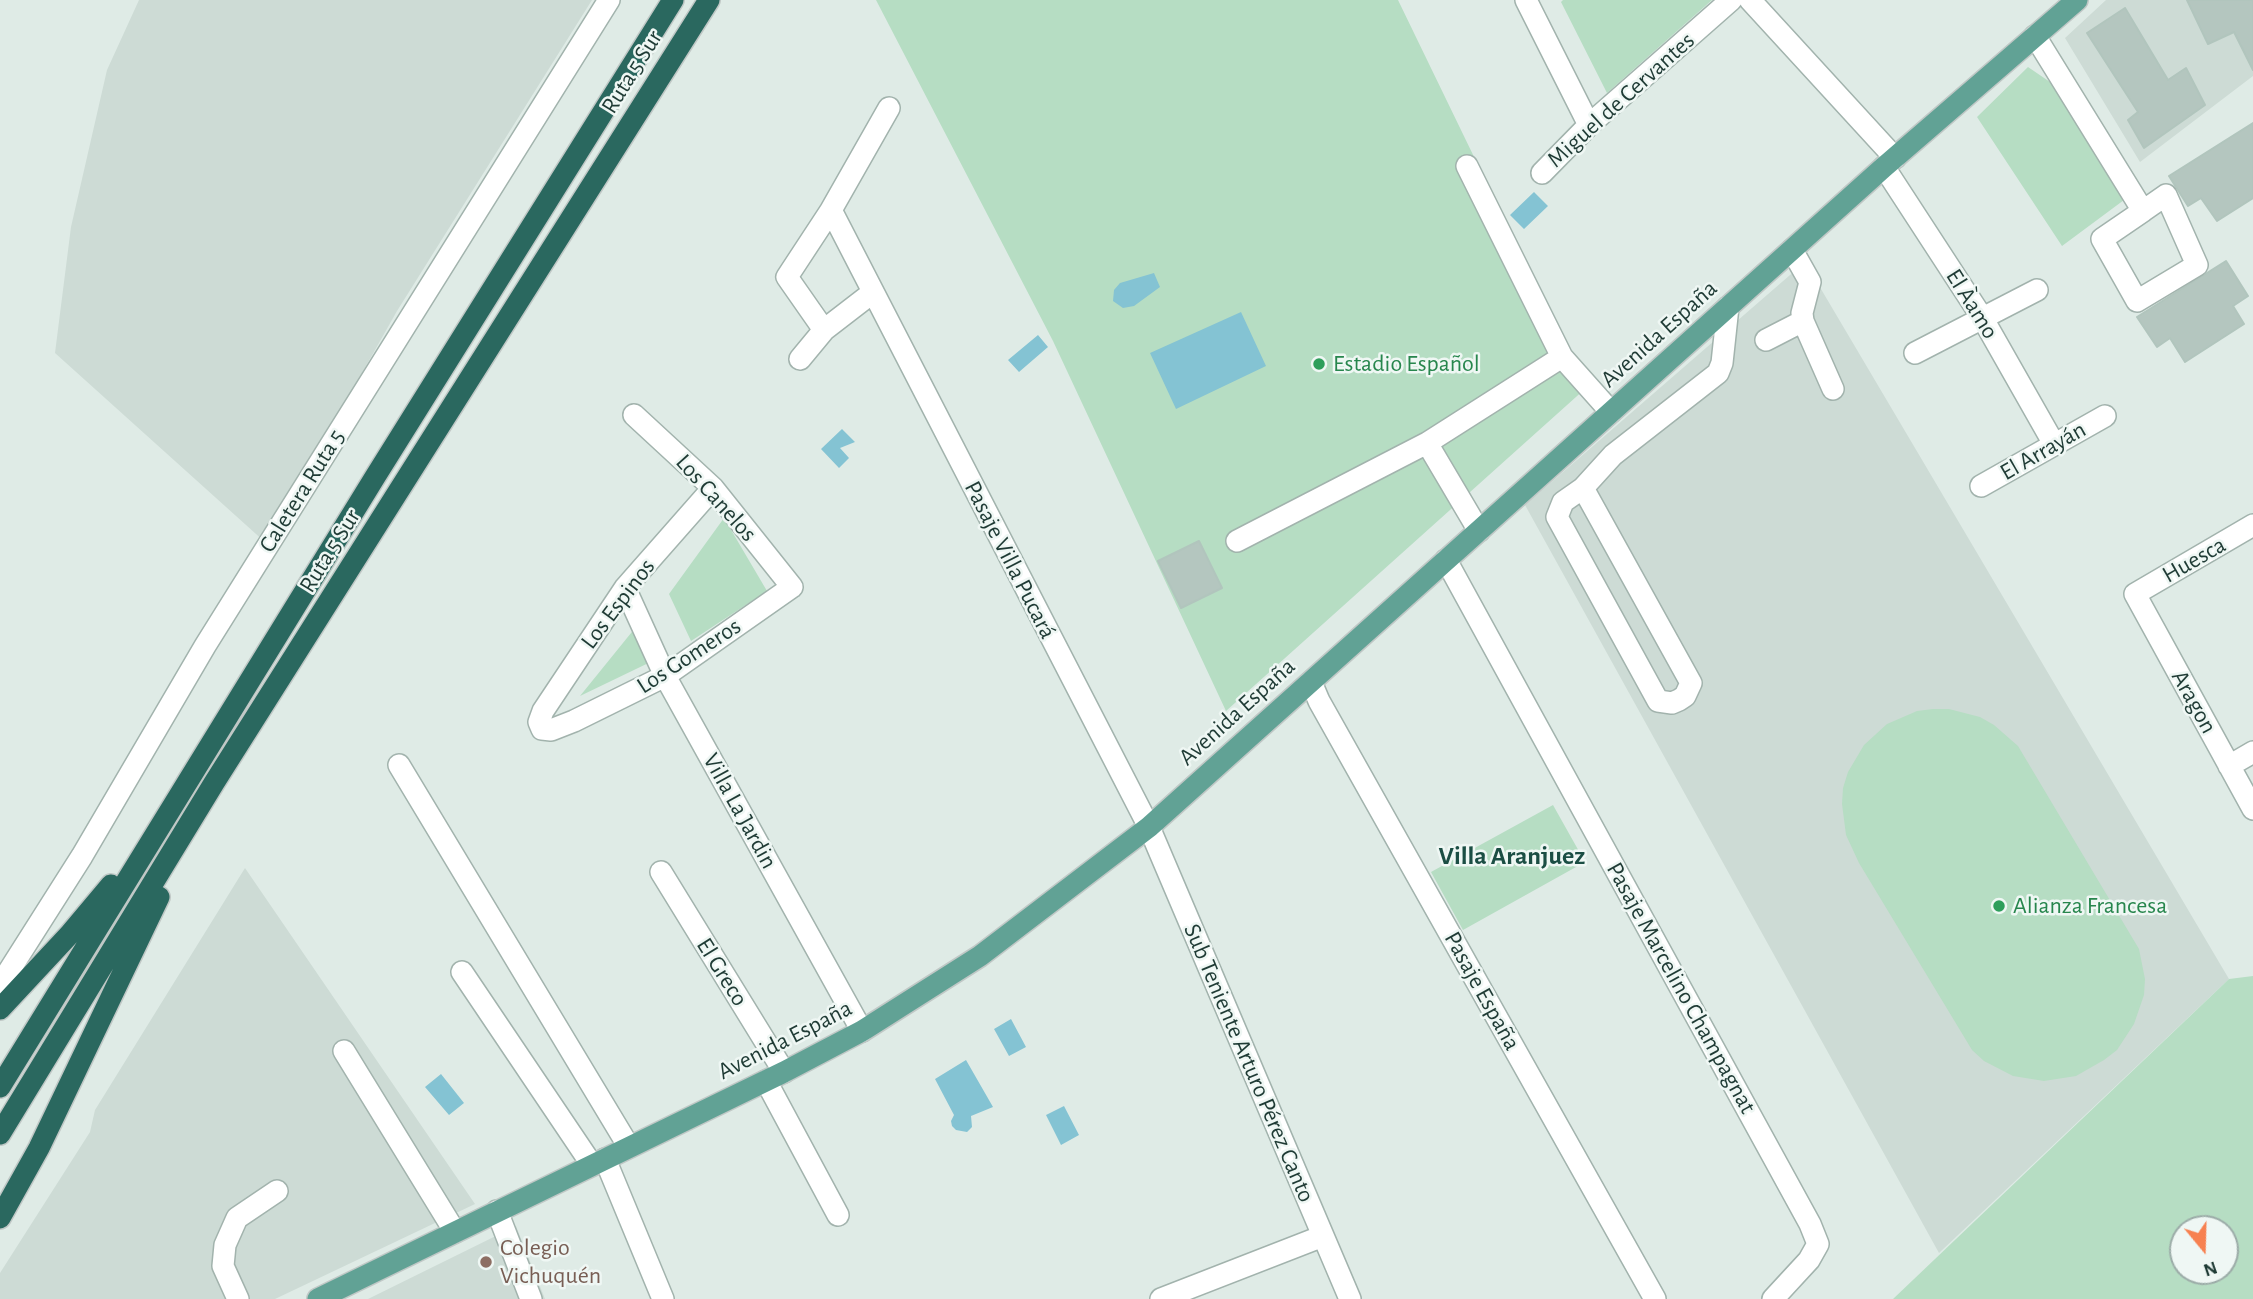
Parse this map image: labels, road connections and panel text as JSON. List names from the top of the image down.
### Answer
{
  "streets": {
    "highway": ["Ruta 5 Sur"],
    "main road": ["Avenida España"],
    "street": [
      "Miguel de Cervantes",
      "El Àamo",
      "El Arrayán",
      "Caletera Ruta 5",
      "Los Canelos",
      "Pasaje Villa Pucará",
      "Huesca",
      "Los Espinos",
      "Los Gomeros",
      "Aragon",
      "Villa La Jardin",
      "El Greco",
      "Pasaje Marcelino Champagnat",
      "Pasaje España",
      "Sub Teniente Arturo Pérez Canto"
    ]
  },
  "crossings": [
    ["El Àamo", "Avenida España"],
    ["El Àamo", "El Arrayán"],
    ["Avenida España", "Pasaje Villa Pucará"],
    ["Avenida España", "Villa La Jardin"],
    ["Avenida España", "El Greco"],
    ["Avenida España", "Pasaje Marcelino Champagnat"],
    ["Avenida España", "Pasaje España"],
    ["Avenida España", "Sub Teniente Arturo Pérez Canto"],
    ["Los Canelos", "Los Espinos"],
    ["Los Canelos", "Los Gomeros"],
    ["Pasaje Villa Pucará", "Sub Teniente Arturo Pérez Canto"],
    ["Huesca", "Aragon"],
    ["Los Espinos", "Los Gomeros"],
    ["Los Espinos", "Villa La Jardin"],
    ["Los Gomeros", "Villa La Jardin"]
  ],
  "districts": ["Villa Aranjuez"],
  "places": ["Estadio Español", "Alianza Francesa", "Colegio Vichuquén"],
  "north": "bottom"
}
